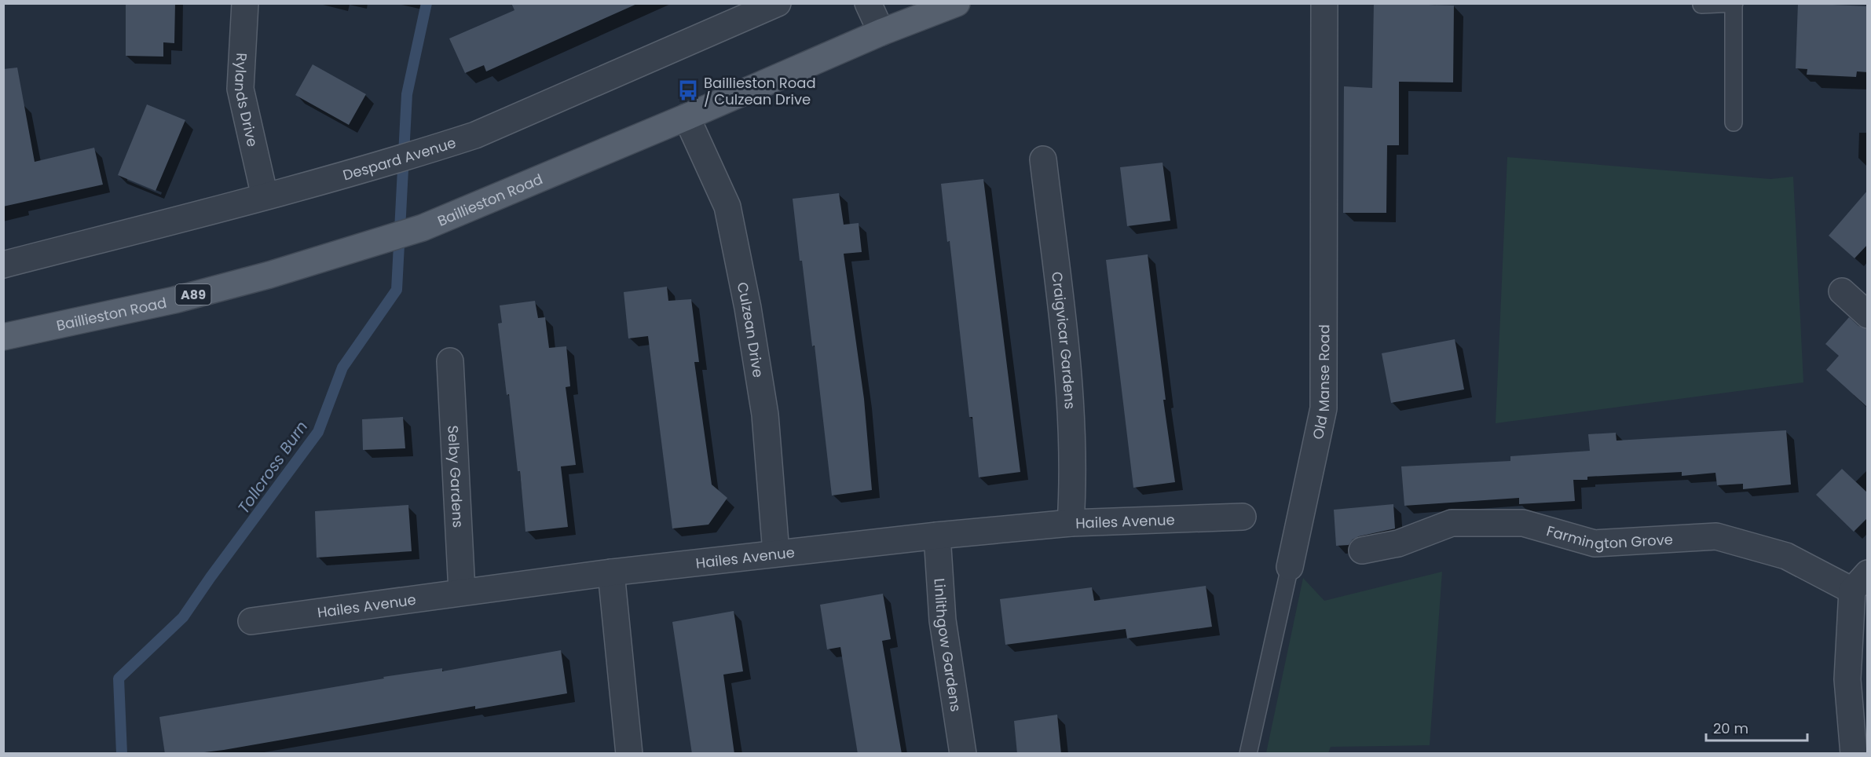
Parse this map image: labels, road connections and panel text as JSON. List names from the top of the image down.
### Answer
{
  "streets": {
    "main road": ["Baillieston Road", "A89"],
    "street": [
      "Rylands Drive",
      "Despard Avenue",
      "Culzean Drive",
      "Craigvicar Gardens",
      "Old Manse Road",
      "Selby Gardens",
      "Hailes Avenue",
      "Farmington Grove",
      "Linlithgow Gardens"
    ]
  },
  "crossings": [
    ["Rylands Drive", "Despard Avenue"],
    ["Baillieston Road", "Culzean Drive"],
    ["Culzean Drive", "Hailes Avenue"],
    ["Craigvicar Gardens", "Hailes Avenue"],
    ["Selby Gardens", "Hailes Avenue"],
    ["Hailes Avenue", "Linlithgow Gardens"]
  ],
  "water": ["Tollcross Burn"],
  "places": {
    "bus stop": ["Baillieston Road / Culzean Drive"]
  },
  "scale_bar": "20 m"
}
